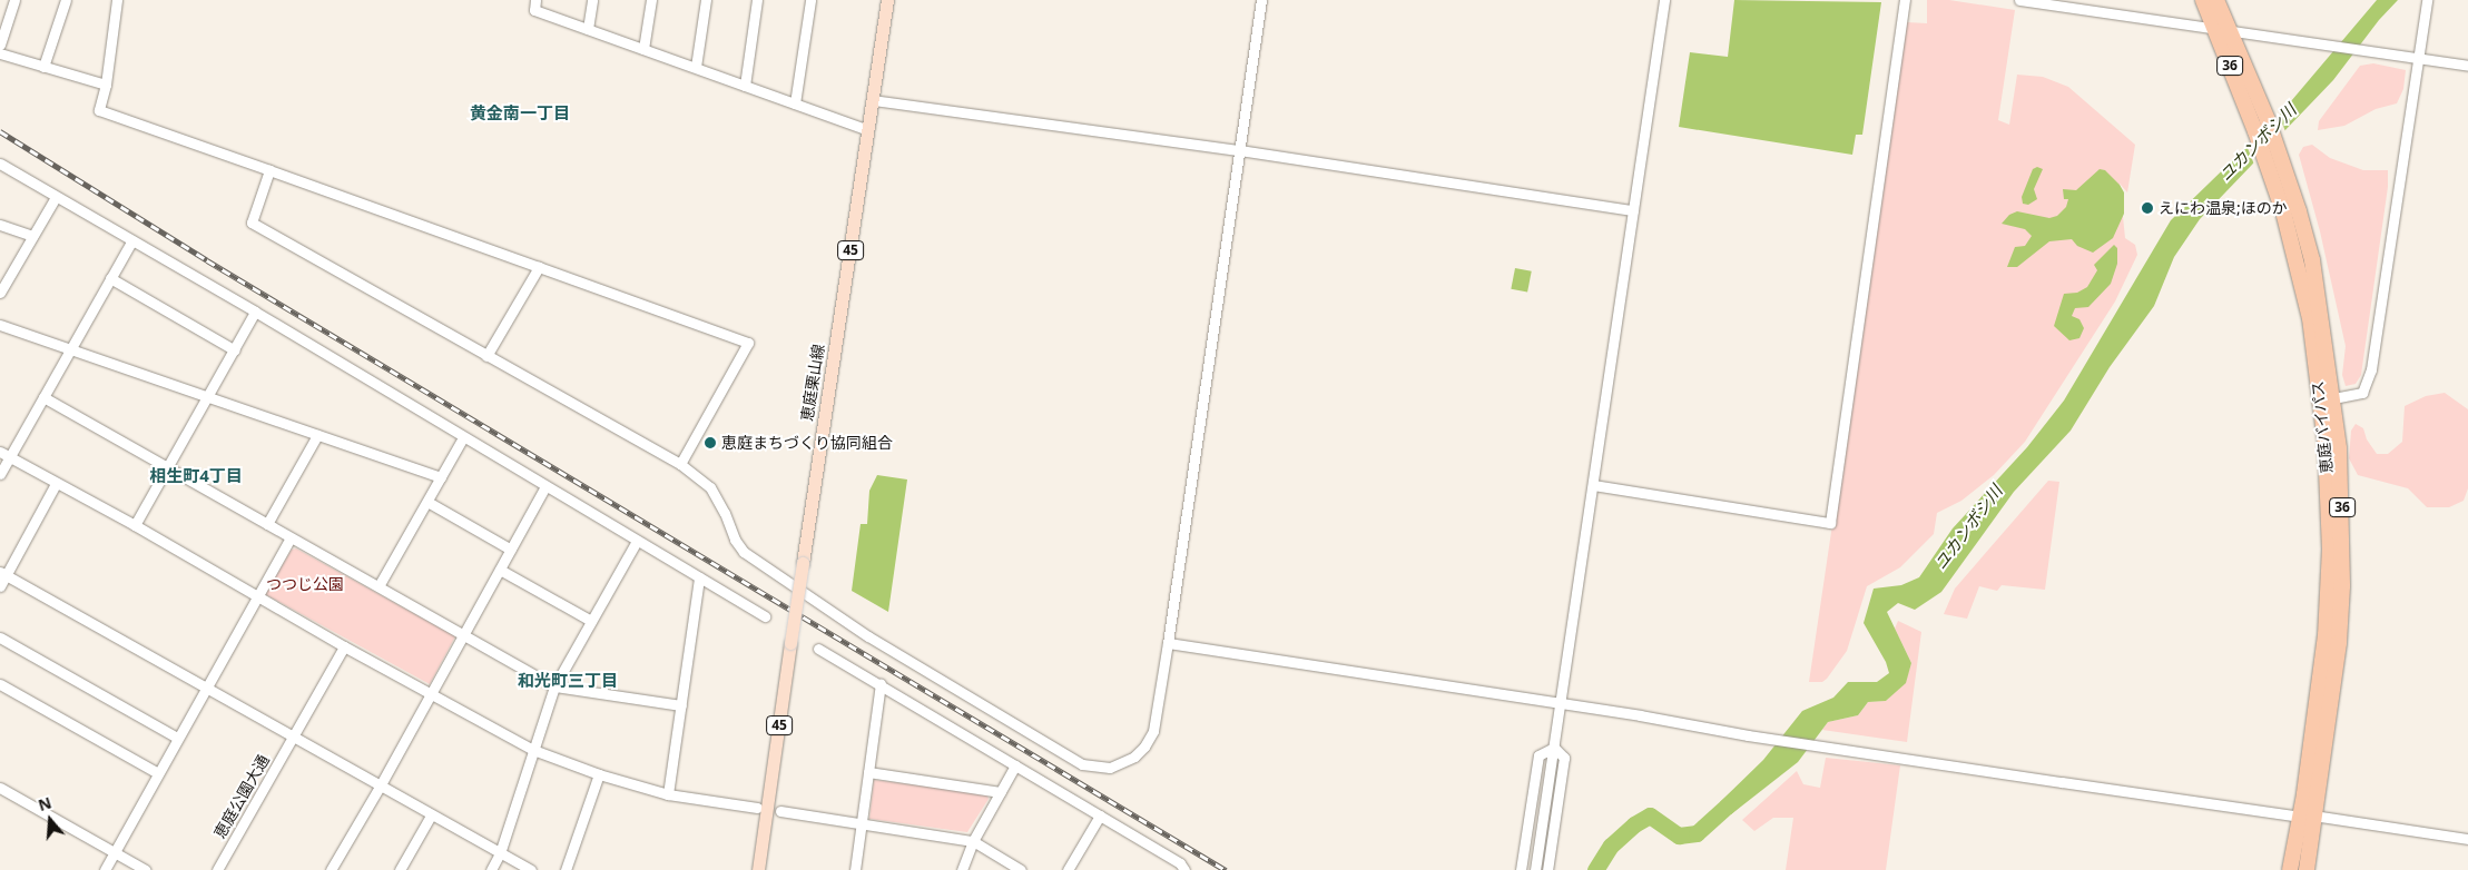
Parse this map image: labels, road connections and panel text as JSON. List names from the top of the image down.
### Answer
{
  "streets": {
    "highway": ["36", "恵庭バイパス"],
    "main road": ["45", "恵庭栗山線"],
    "street": ["恵庭公園大通"]
  },
  "districts": ["黄金南一丁目", "相生町4丁目", "和光町三丁目"],
  "water": ["ユカンボシ川"],
  "parks": ["つつじ公園"],
  "places": ["えにわ温泉;ほのか", "恵庭まちづくり協同組合"],
  "north": "top"
}
